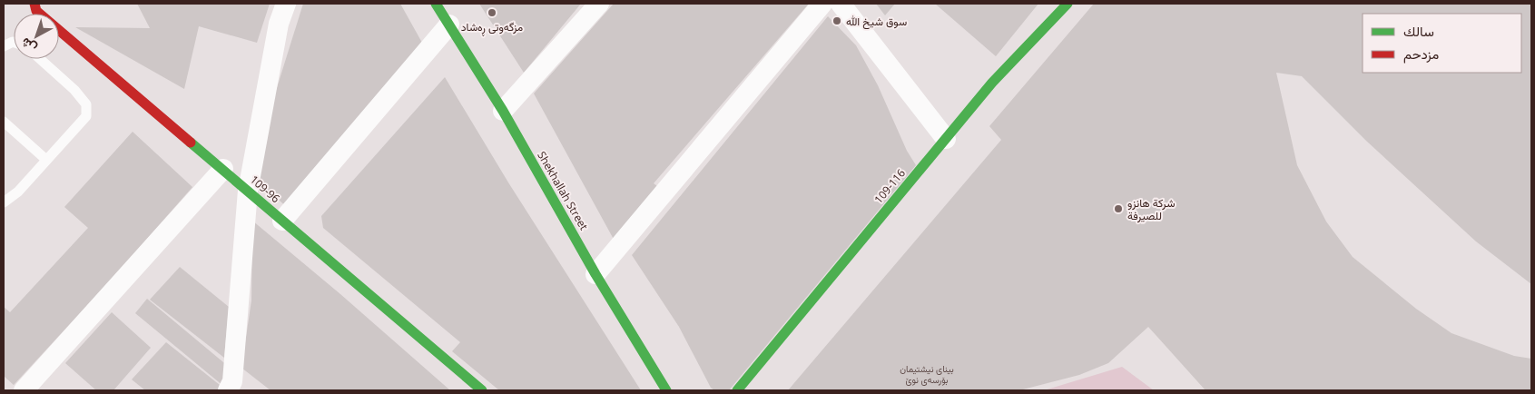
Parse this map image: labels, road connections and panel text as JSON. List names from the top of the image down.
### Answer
{
  "streets": {
    "street": ["109-116", "109-96", "Shekhallah Street"]
  },
  "places": ["مزگەوتی ڕەشاد", "سوق شيخ الله", "شركة هانزو للصيرفة"],
  "house_numbers": ["بینای نیشتیمان بۆرسەی نوێ"],
  "legend": ["سالك", "مزدحم"],
  "north": "bottom left"
}
